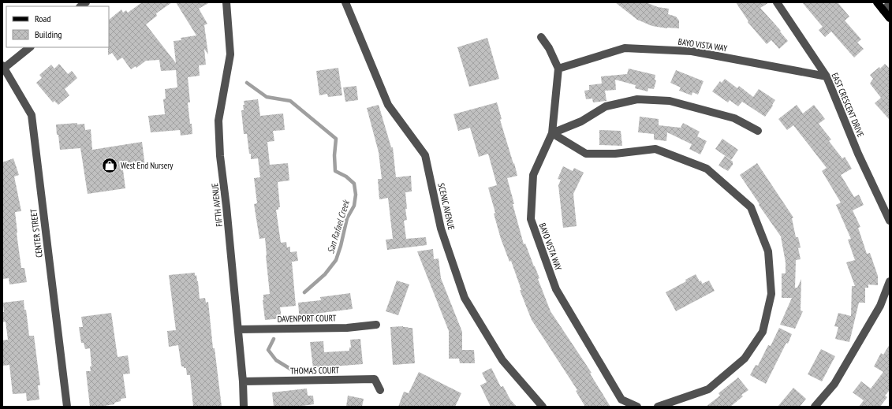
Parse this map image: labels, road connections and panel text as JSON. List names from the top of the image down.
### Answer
{
  "streets": {
    "street": [
      "BAYO VISTA WAY",
      "EAST CRESCENT DRIVE",
      "FIFTH AVENUE",
      "SCENIC AVENUE",
      "CENTER STREET",
      "DAVENPORT COURT",
      "THOMAS COURT"
    ]
  },
  "crossings": [
    ["BAYO VISTA WAY", "EAST CRESCENT DRIVE"],
    ["FIFTH AVENUE", "DAVENPORT COURT"],
    ["FIFTH AVENUE", "THOMAS COURT"]
  ],
  "water": ["San Rafael Creek"],
  "places": {
    "shop": ["West End Nursery"]
  },
  "legend": ["Road", "Building"]
}
